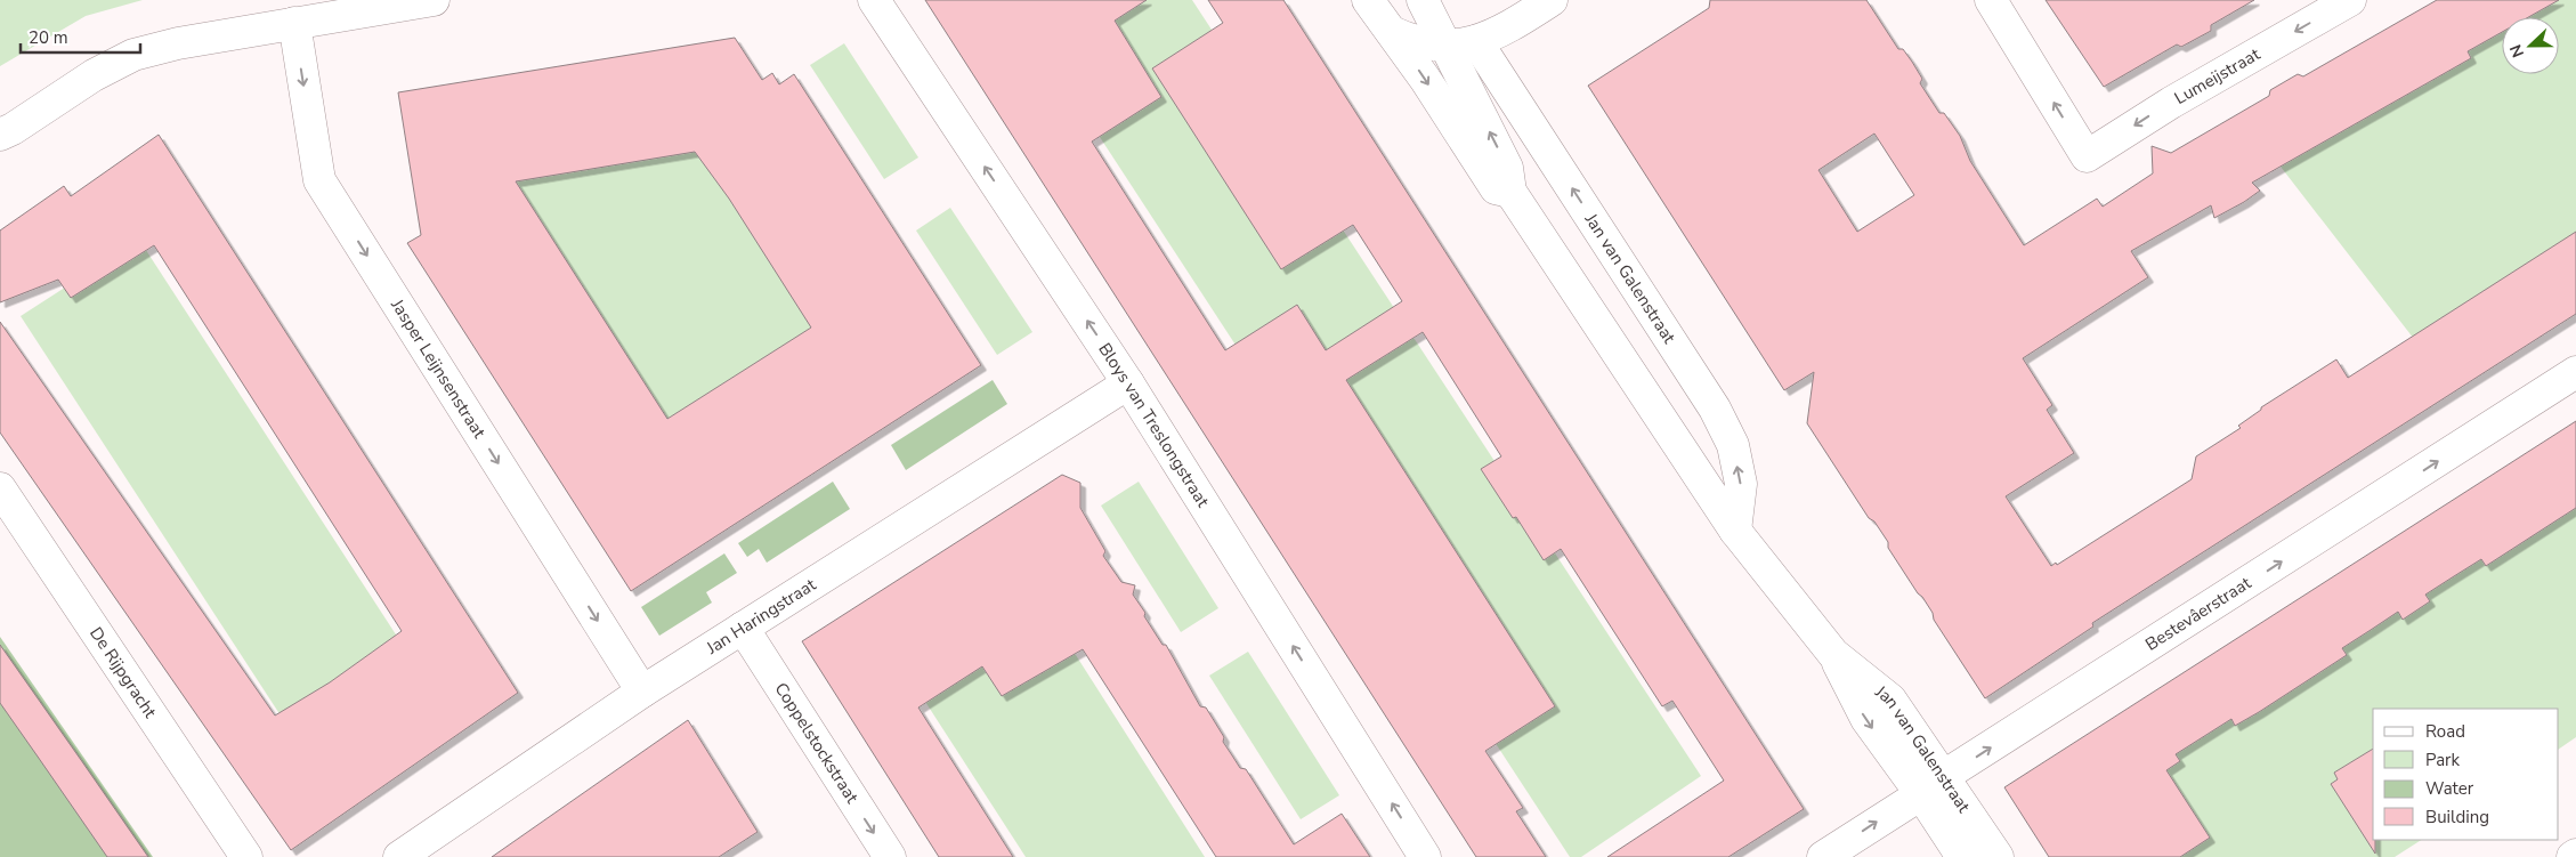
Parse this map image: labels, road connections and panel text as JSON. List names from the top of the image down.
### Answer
{
  "streets": {
    "street": [
      "Lumeijstraat",
      "Jan van Galenstraat",
      "Jasper Leijnsenstraat",
      "Bloys van Treslongstraat",
      "Bestevâerstraat",
      "Jan Haringstraat",
      "De Rijpgracht",
      "Coppelstockstraat"
    ]
  },
  "crossings": [
    ["Jan van Galenstraat", "Bestevâerstraat"],
    ["Jasper Leijnsenstraat", "Jan Haringstraat"],
    ["Bloys van Treslongstraat", "Jan Haringstraat"],
    ["Jan Haringstraat", "Coppelstockstraat"]
  ],
  "one_way": [
    "Jasper Leijnsenstraat",
    "Bloys van Treslongstraat",
    "Bestevâerstraat",
    "Coppelstockstraat"
  ],
  "legend": [
    "Road",
    "Park",
    "Water",
    "Building"
  ],
  "scale_bar": "20 m",
  "north": "left"
}
